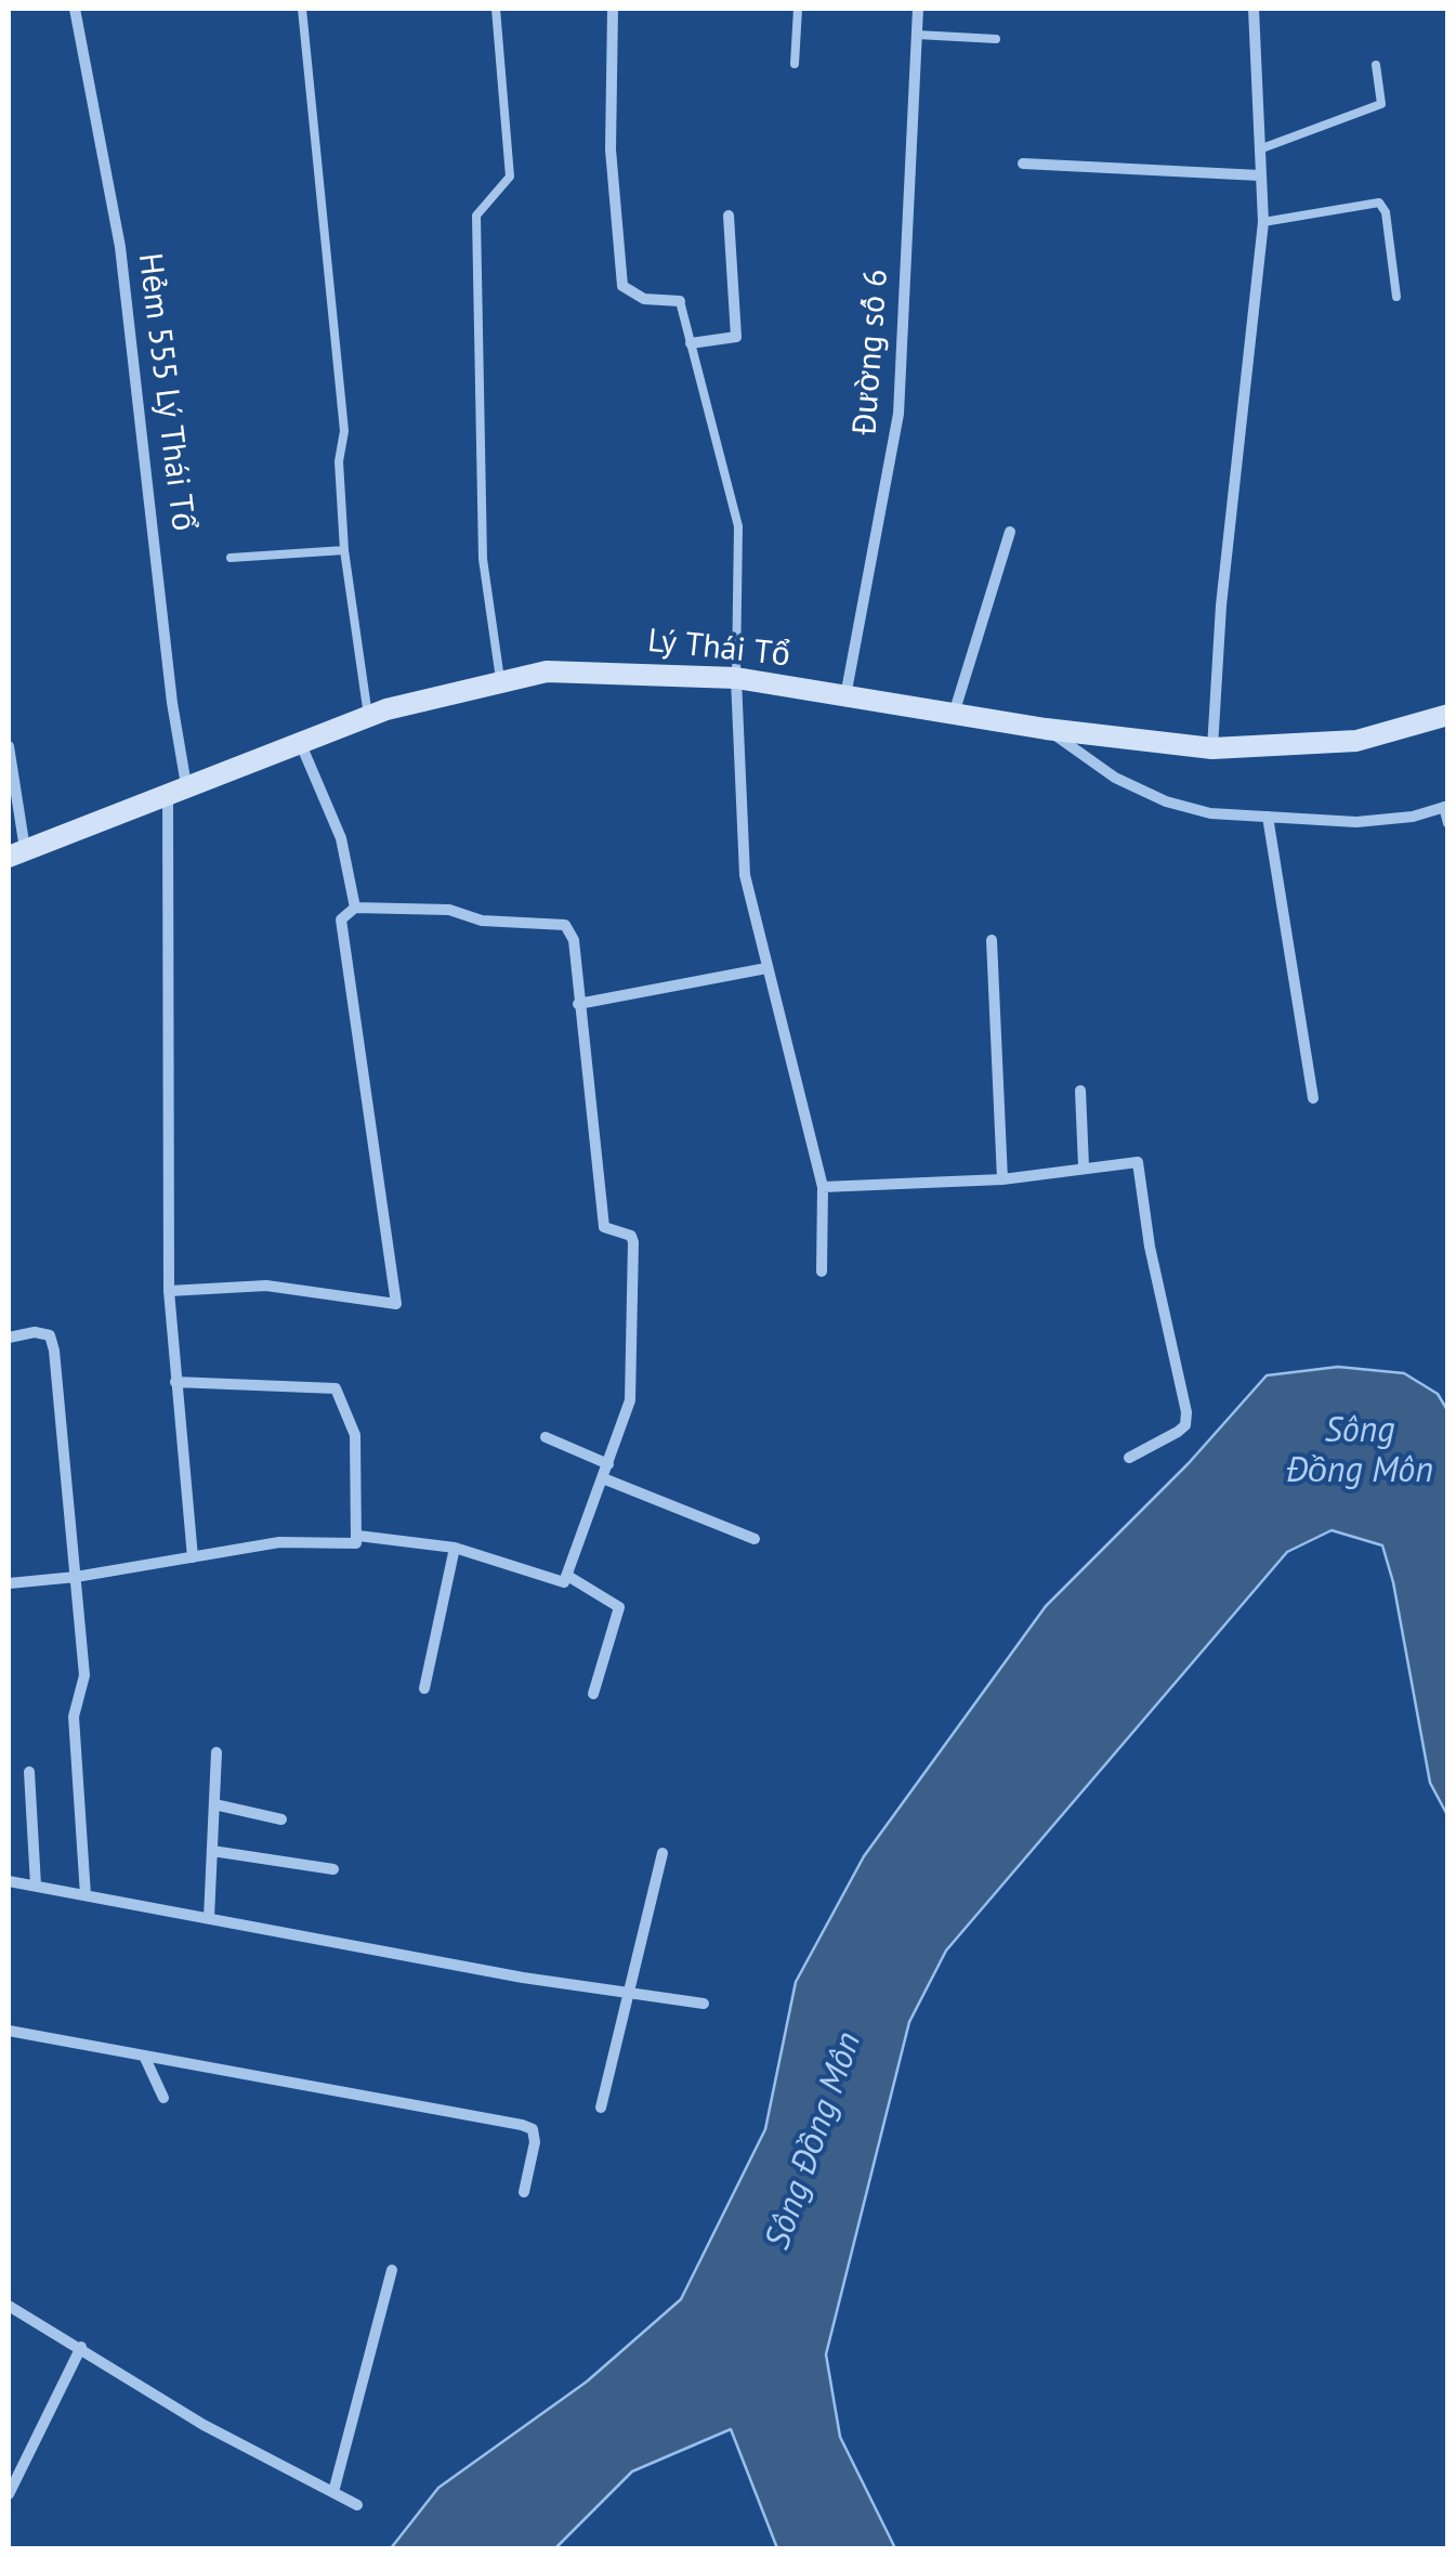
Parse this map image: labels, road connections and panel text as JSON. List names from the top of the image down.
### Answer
{
  "streets": {
    "main road": ["Lý Thái Tổ"],
    "street": ["Đường số 6", "Hẻm 555 Lý Thái Tổ"]
  },
  "crossings": [
    ["Đường số 6", "Lý Thái Tổ"],
    ["Hẻm 555 Lý Thái Tổ", "Lý Thái Tổ"]
  ],
  "water": ["Sông Đồng Môn"]
}
